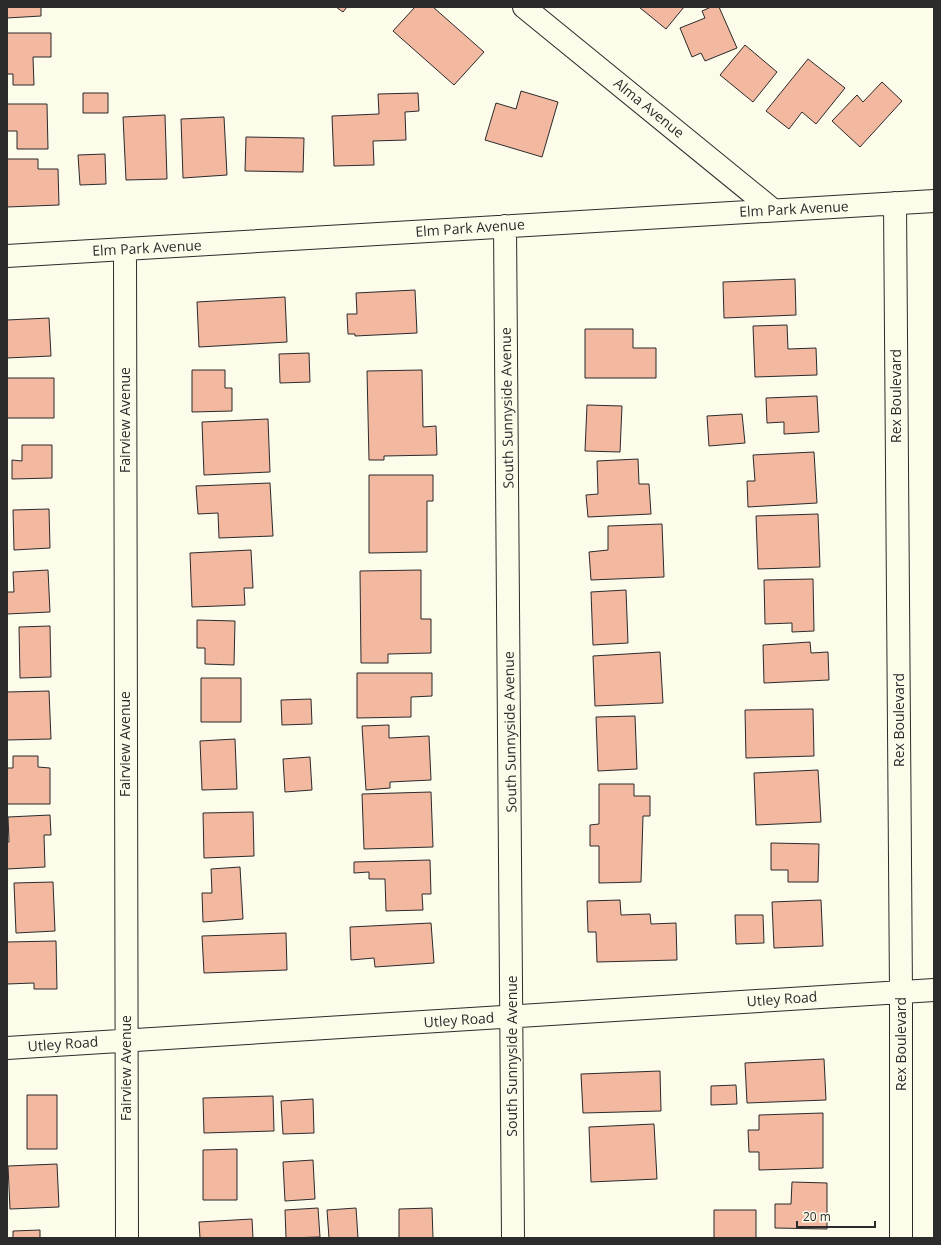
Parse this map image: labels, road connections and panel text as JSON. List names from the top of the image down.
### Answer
{
  "streets": {
    "street": [
      "Alma Avenue",
      "Elm Park Avenue",
      "Rex Boulevard",
      "South Sunnyside Avenue",
      "Fairview Avenue",
      "Utley Road"
    ]
  },
  "crossings": [
    ["Alma Avenue", "Elm Park Avenue"],
    ["Elm Park Avenue", "Rex Boulevard"],
    ["Elm Park Avenue", "South Sunnyside Avenue"],
    ["Elm Park Avenue", "Fairview Avenue"],
    ["Rex Boulevard", "Utley Road"],
    ["South Sunnyside Avenue", "Utley Road"],
    ["Fairview Avenue", "Utley Road"]
  ],
  "scale_bar": "20 m"
}
